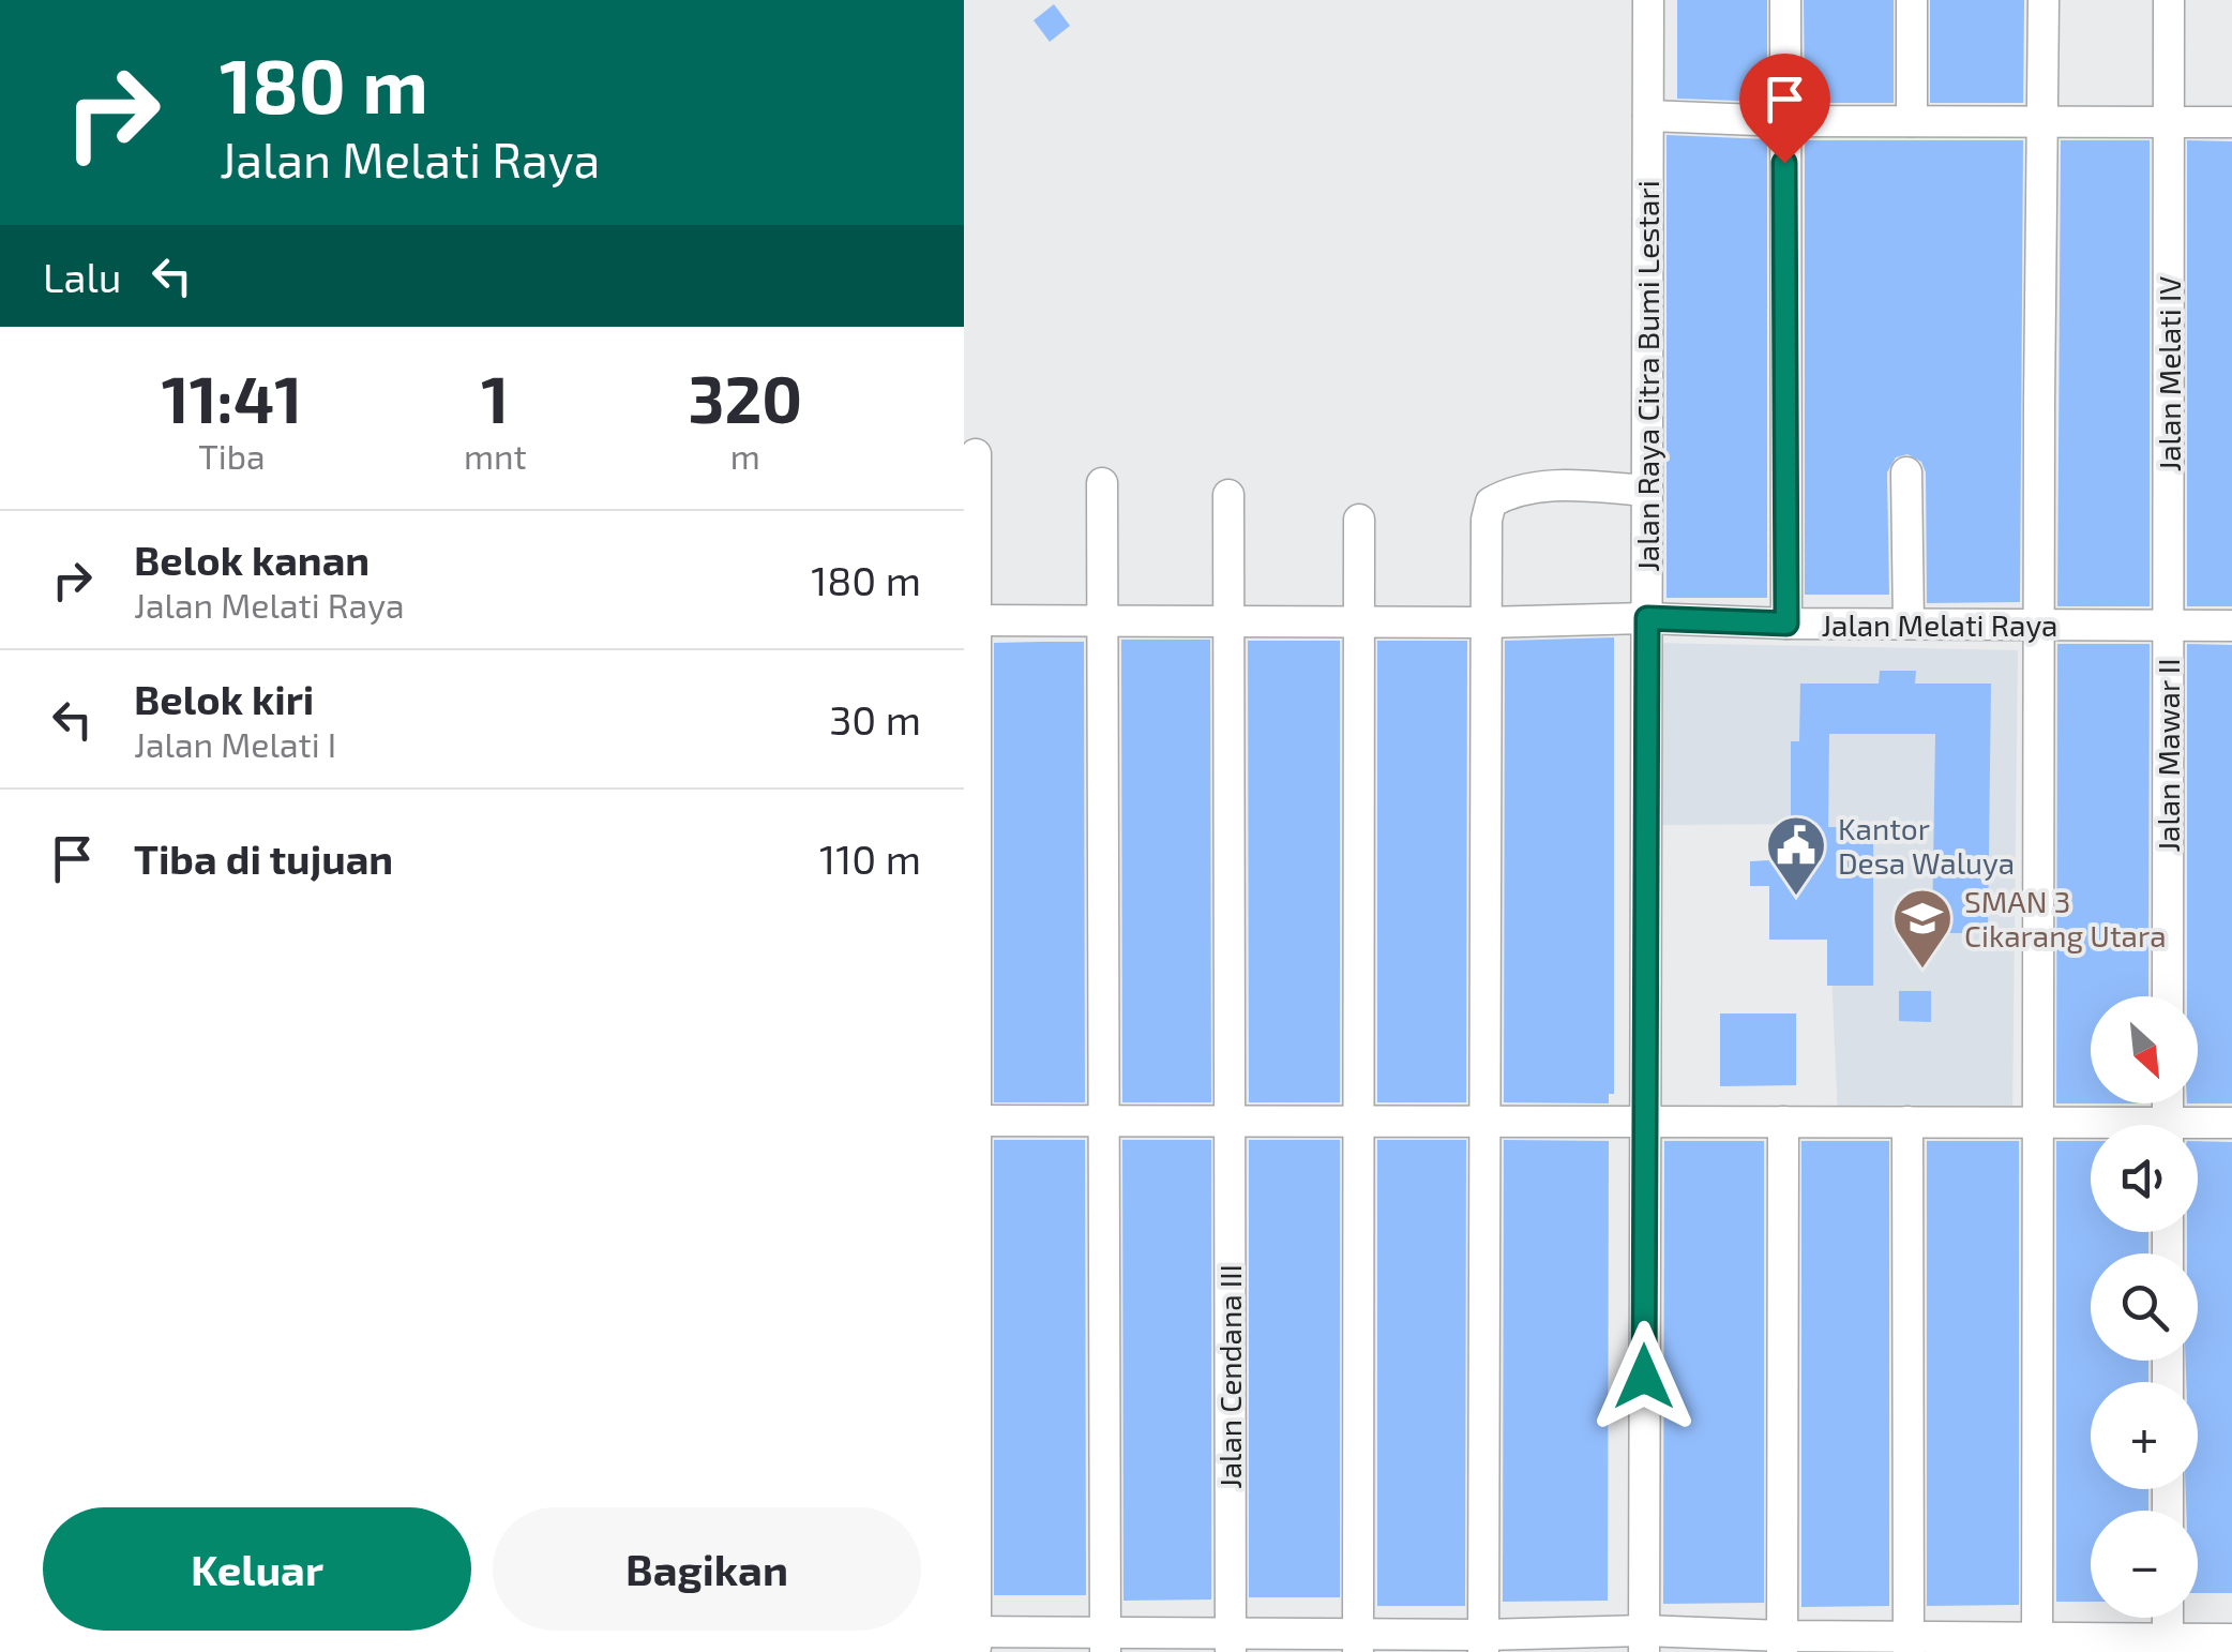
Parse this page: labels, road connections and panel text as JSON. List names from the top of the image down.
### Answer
{
  "streets": {
    "street": [
      "Jalan Melati IV",
      "Jalan Raya Citra Bumi Lestari",
      "Jalan Melati Raya",
      "Jalan Mawar II",
      "Jalan Cendana III"
    ]
  },
  "crossings": [
    ["Jalan Melati IV", "Jalan Melati Raya"],
    ["Jalan Melati IV", "Jalan Mawar II"],
    ["Jalan Raya Citra Bumi Lestari", "Jalan Melati Raya"],
    ["Jalan Melati Raya", "Jalan Mawar II"],
    ["Jalan Melati Raya", "Jalan Cendana III"]
  ],
  "places": {
    "public building": ["Kantor Desa Waluya"],
    "school or university": ["SMAN 3 Cikarang Utara"]
  },
  "north": "bottom right",
  "page": {
    "turn": ["180 m", "Jalan Melati Raya"],
    "then": "Lalu",
    "eta": [
      "11:41",
      "Tiba",
      "1",
      "mnt",
      "320",
      "m"
    ],
    "list": [
      {
        "name": "Belok kanan",
        "note": "Jalan Melati Raya",
        "value": "180 m"
      },
      {
        "name": "Belok kiri",
        "note": "Jalan Melati I",
        "value": "30 m"
      },
      {
        "name": "Tiba di tujuan",
        "value": "110 m"
      }
    ],
    "map_buttons": ["+", "−"],
    "buttons": ["Keluar", "Bagikan"]
  }
}
